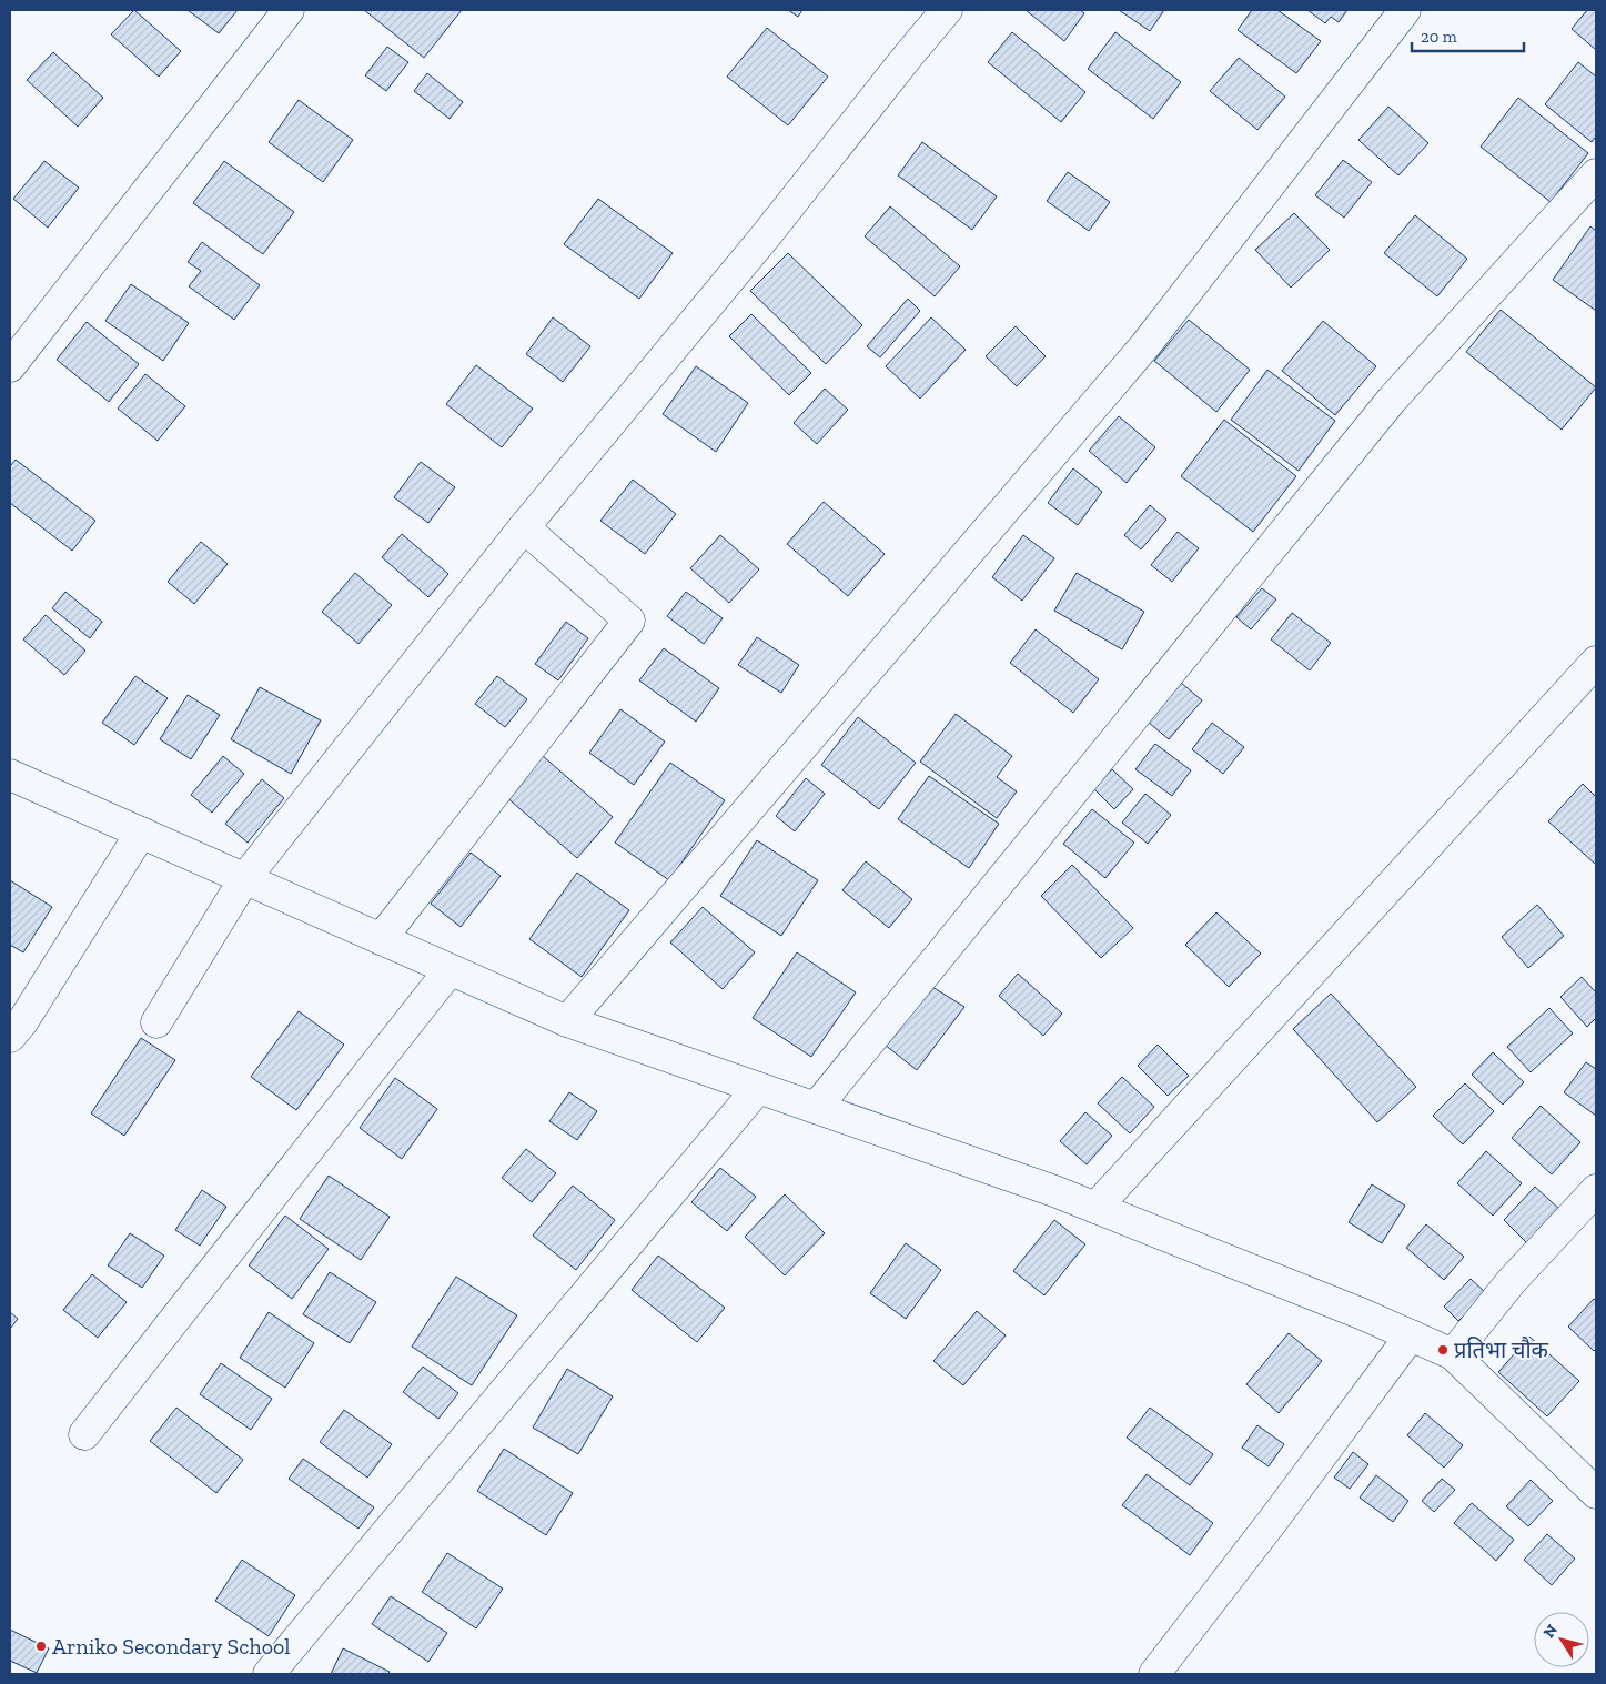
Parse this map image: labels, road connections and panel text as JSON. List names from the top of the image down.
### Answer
{
  "places": ["प्रतिभा चौक", "Arniko Secondary School"],
  "scale_bar": "20 m",
  "north": "top left"
}
